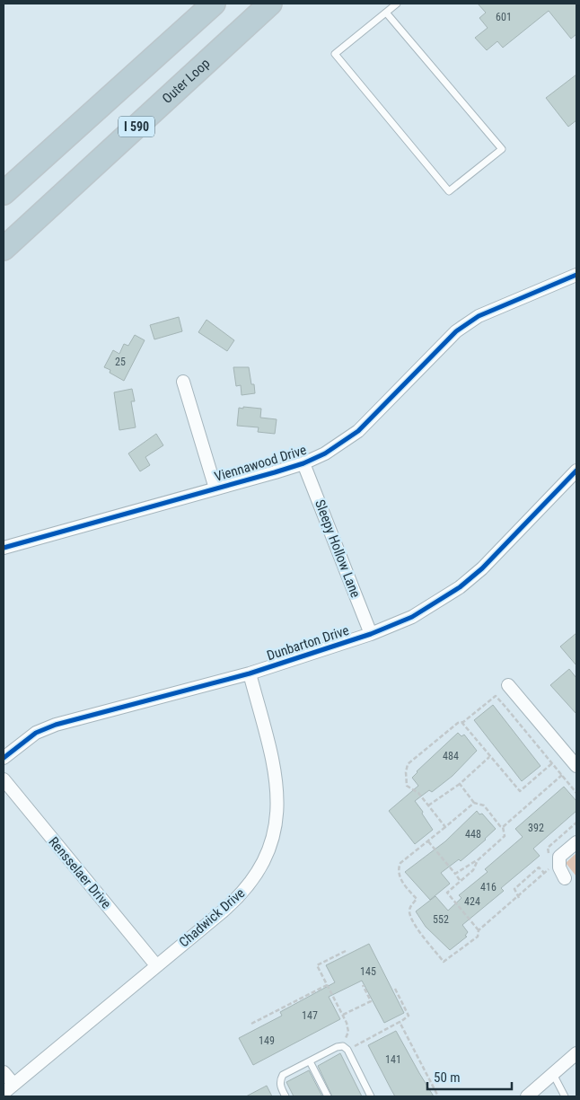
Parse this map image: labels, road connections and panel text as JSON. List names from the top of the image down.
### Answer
{
  "streets": {
    "highway": ["Outer Loop", "I 590"],
    "street": [
      "Viennawood Drive",
      "Sleepy Hollow Lane",
      "Dunbarton Drive",
      "Rensselaer Drive",
      "Chadwick Drive"
    ]
  },
  "crossings": [
    ["Viennawood Drive", "Sleepy Hollow Lane"],
    ["Sleepy Hollow Lane", "Dunbarton Drive"],
    ["Dunbarton Drive", "Chadwick Drive"],
    ["Rensselaer Drive", "Chadwick Drive"]
  ],
  "house_numbers": [
    "601",
    "25",
    "484",
    "392",
    "448",
    "416",
    "424",
    "552",
    "145",
    "147",
    "149",
    "141"
  ],
  "scale_bar": "50 m"
}
